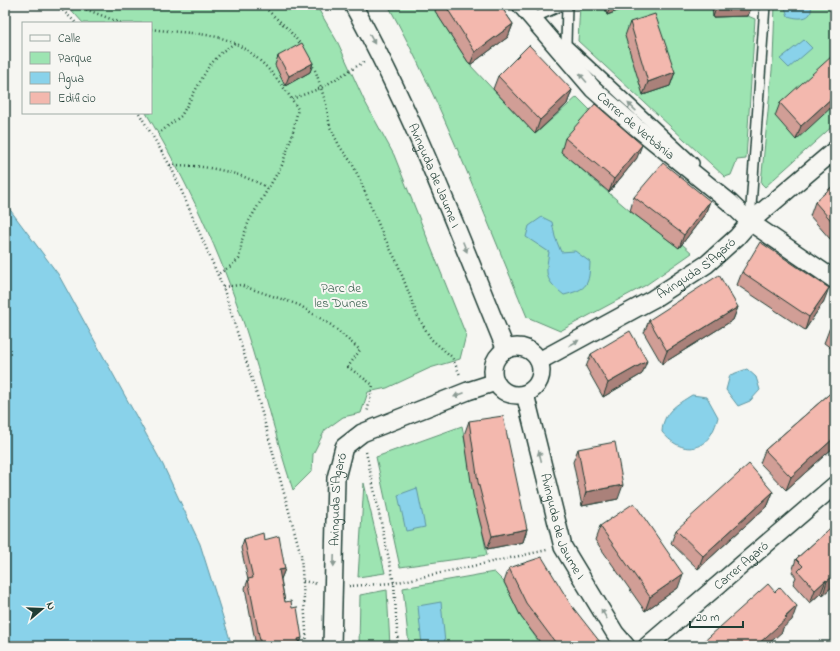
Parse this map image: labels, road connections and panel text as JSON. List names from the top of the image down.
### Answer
{
  "streets": {
    "street": [
      "Carrer de Verbània",
      "Avinguda de Jaume I",
      "Avinguda S'Agaró",
      "Carrer Agaró"
    ]
  },
  "crossings": [
    ["Carrer de Verbània", "Avinguda S'Agaró"],
    ["Avinguda de Jaume I", "Avinguda S'Agaró"]
  ],
  "one_way": ["Carrer de Verbània"],
  "parks": ["Parc de les Dunes"],
  "legend": [
    "Calle",
    "Parque",
    "Agua",
    "Edificio"
  ],
  "scale_bar": "20 m",
  "north": "right"
}
